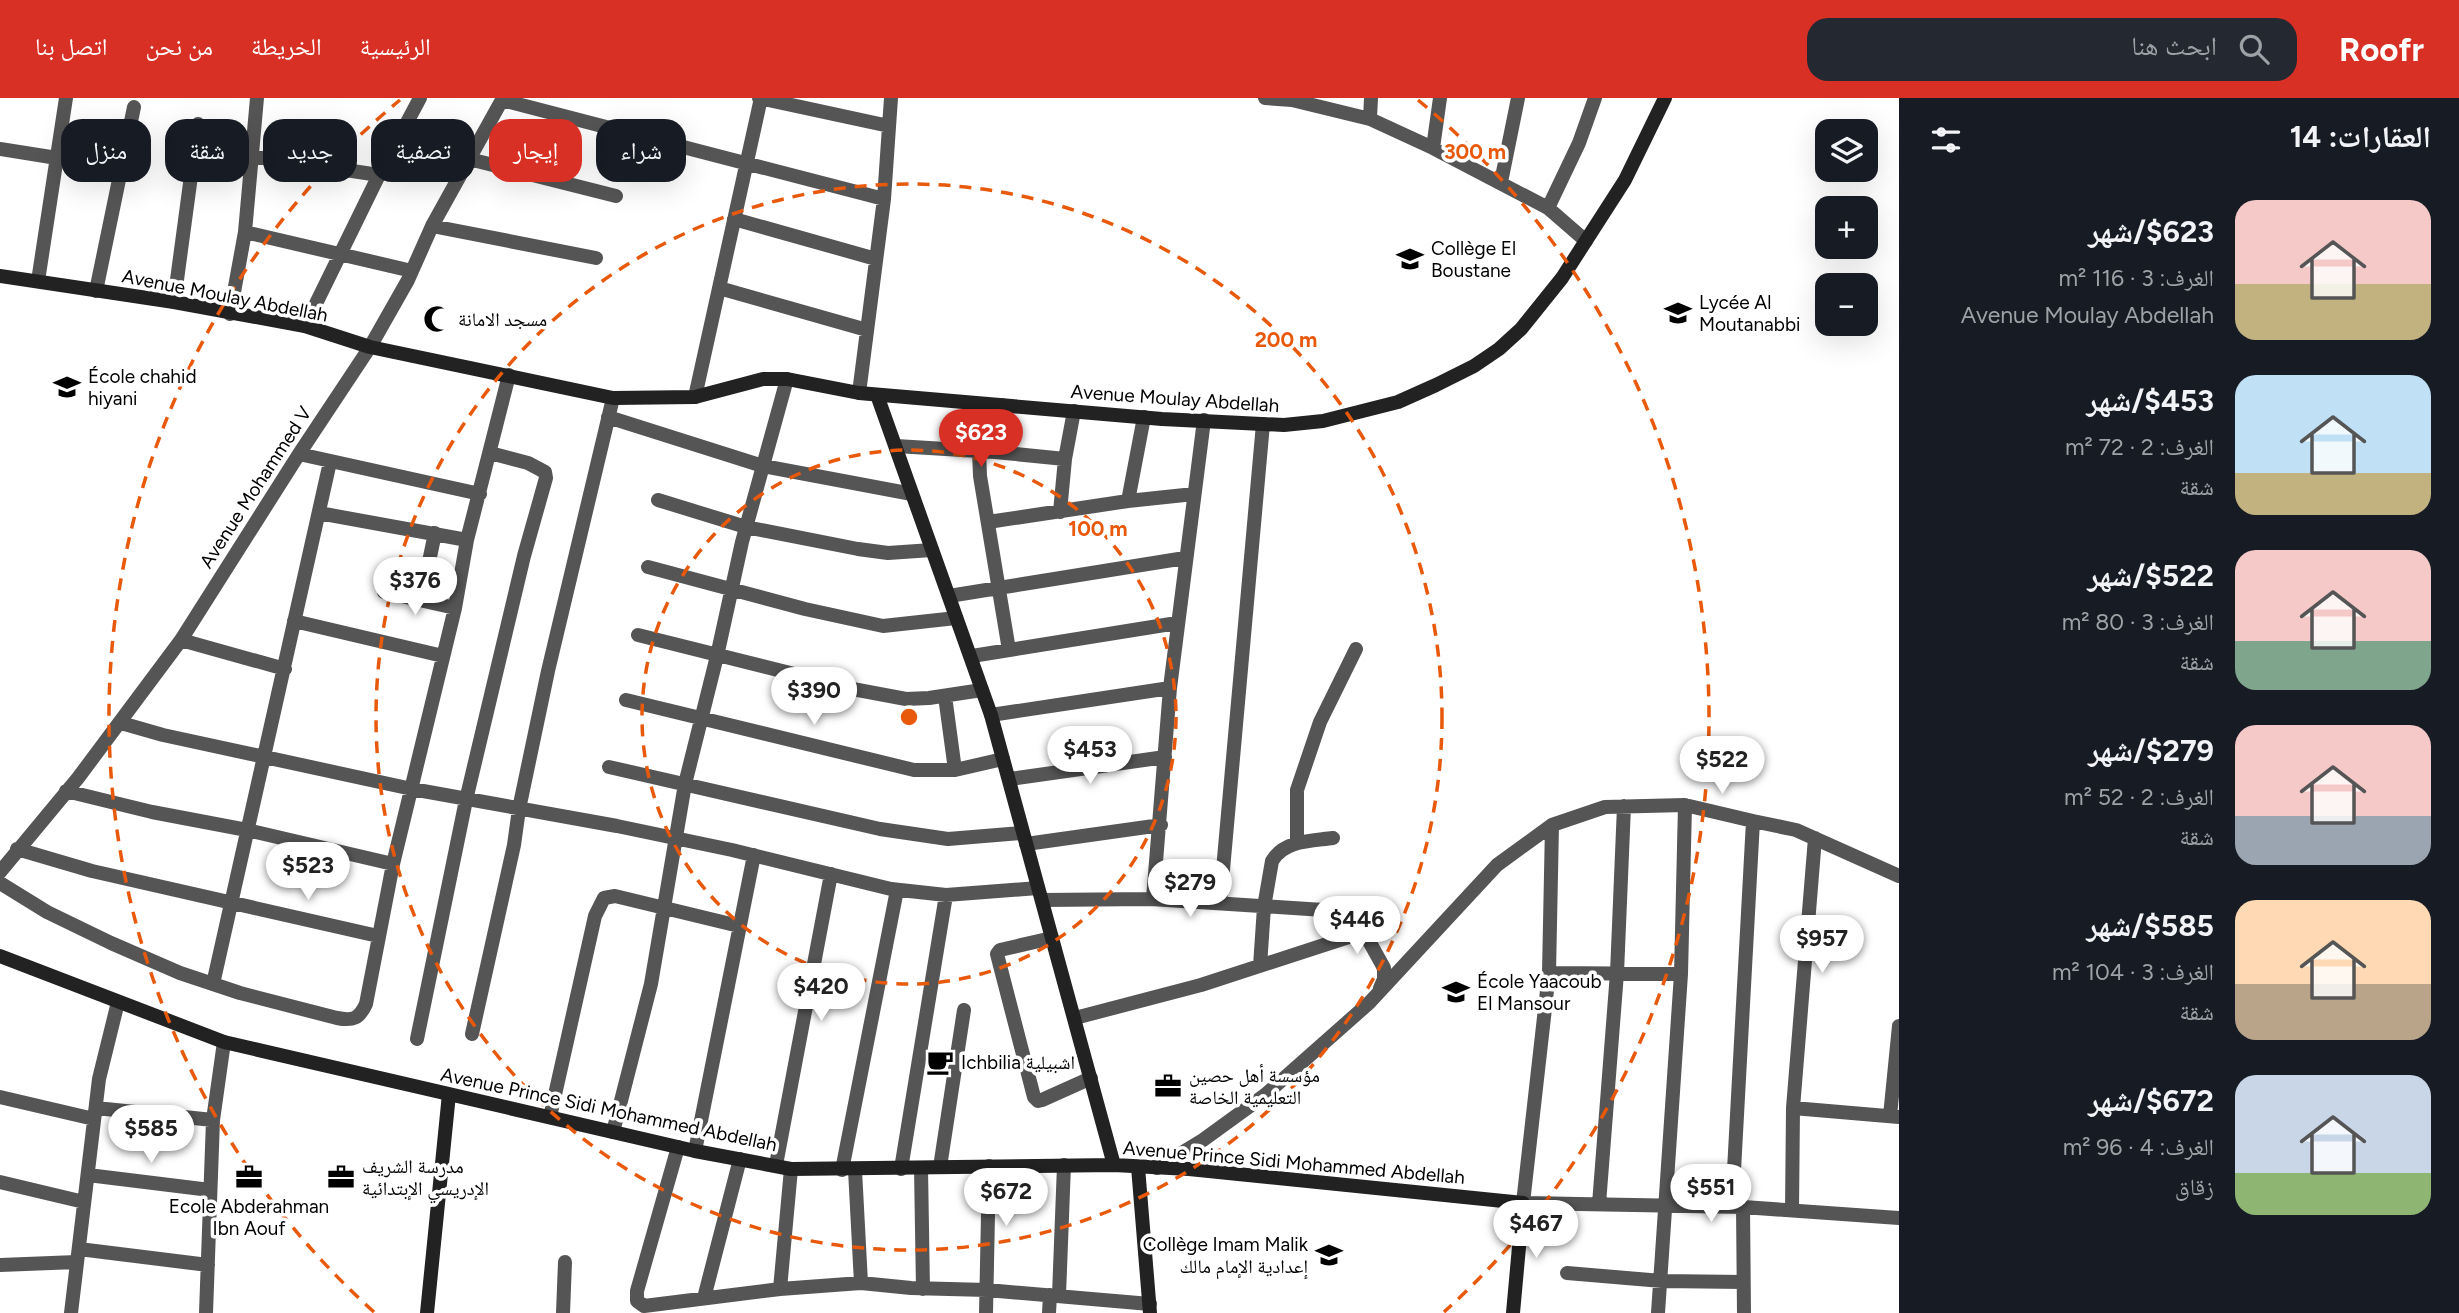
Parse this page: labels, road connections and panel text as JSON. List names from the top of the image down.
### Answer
{
  "streets": {
    "street": ["Avenue Moulay Abdellah", "Avenue Mohammed V", "Avenue Prince Sidi Mohammed Abdellah"]
  },
  "crossings": [
    ["Avenue Moulay Abdellah", "Avenue Mohammed V"]
  ],
  "places": {
    "school or university": [
      "Collège El Boustane",
      "Lycée Al Moutanabbi",
      "École chahid hiyani",
      "École Yaacoub El Mansour",
      "Collège Imam Malik إعدادية الإمام مالك"
    ],
    "mosque": ["مسجد الامانة"],
    "cafe": ["Ichbilia اشبيلية"],
    "office": ["مؤسسة أهل حصين التعليمية الخاصة", "Ecole Abderahman Ibn Aouf", "مدرسة الشريف الإدريسي الإبتدائية"]
  },
  "page": {
    "header": "Roofr",
    "search": "ابحث هنا",
    "nav": [
      "الرئيسية",
      "الخريطة",
      "من نحن",
      "اتصل بنا"
    ],
    "heading": "العقارات: 14",
    "map_buttons": ["+", "−"],
    "chip": [
      "شراء",
      "إيجار",
      "تصفية",
      "جديد",
      "شقة",
      "منزل"
    ],
    "list": [
      {
        "name": "$623/شهر",
        "note": "الغرف: 3 · 116 m² · Avenue Moulay Abdellah"
      },
      {
        "name": "$453/شهر",
        "note": "الغرف: 2 · 72 m² · شقة"
      },
      {
        "name": "$522/شهر",
        "note": "الغرف: 3 · 80 m² · شقة"
      },
      {
        "name": "$279/شهر",
        "note": "الغرف: 2 · 52 m² · شقة"
      },
      {
        "name": "$585/شهر",
        "note": "الغرف: 3 · 104 m² · شقة"
      },
      {
        "name": "$672/شهر",
        "note": "الغرف: 4 · 96 m² · زقاق"
      }
    ],
    "price": [
      "$623",
      "$376",
      "$390",
      "$453",
      "$522",
      "$523",
      "$279",
      "$446",
      "$957",
      "$420",
      "$585",
      "$551",
      "$672",
      "$467"
    ]
  },
  "rings": ["300 m", "200 m", "100 m"]
}
